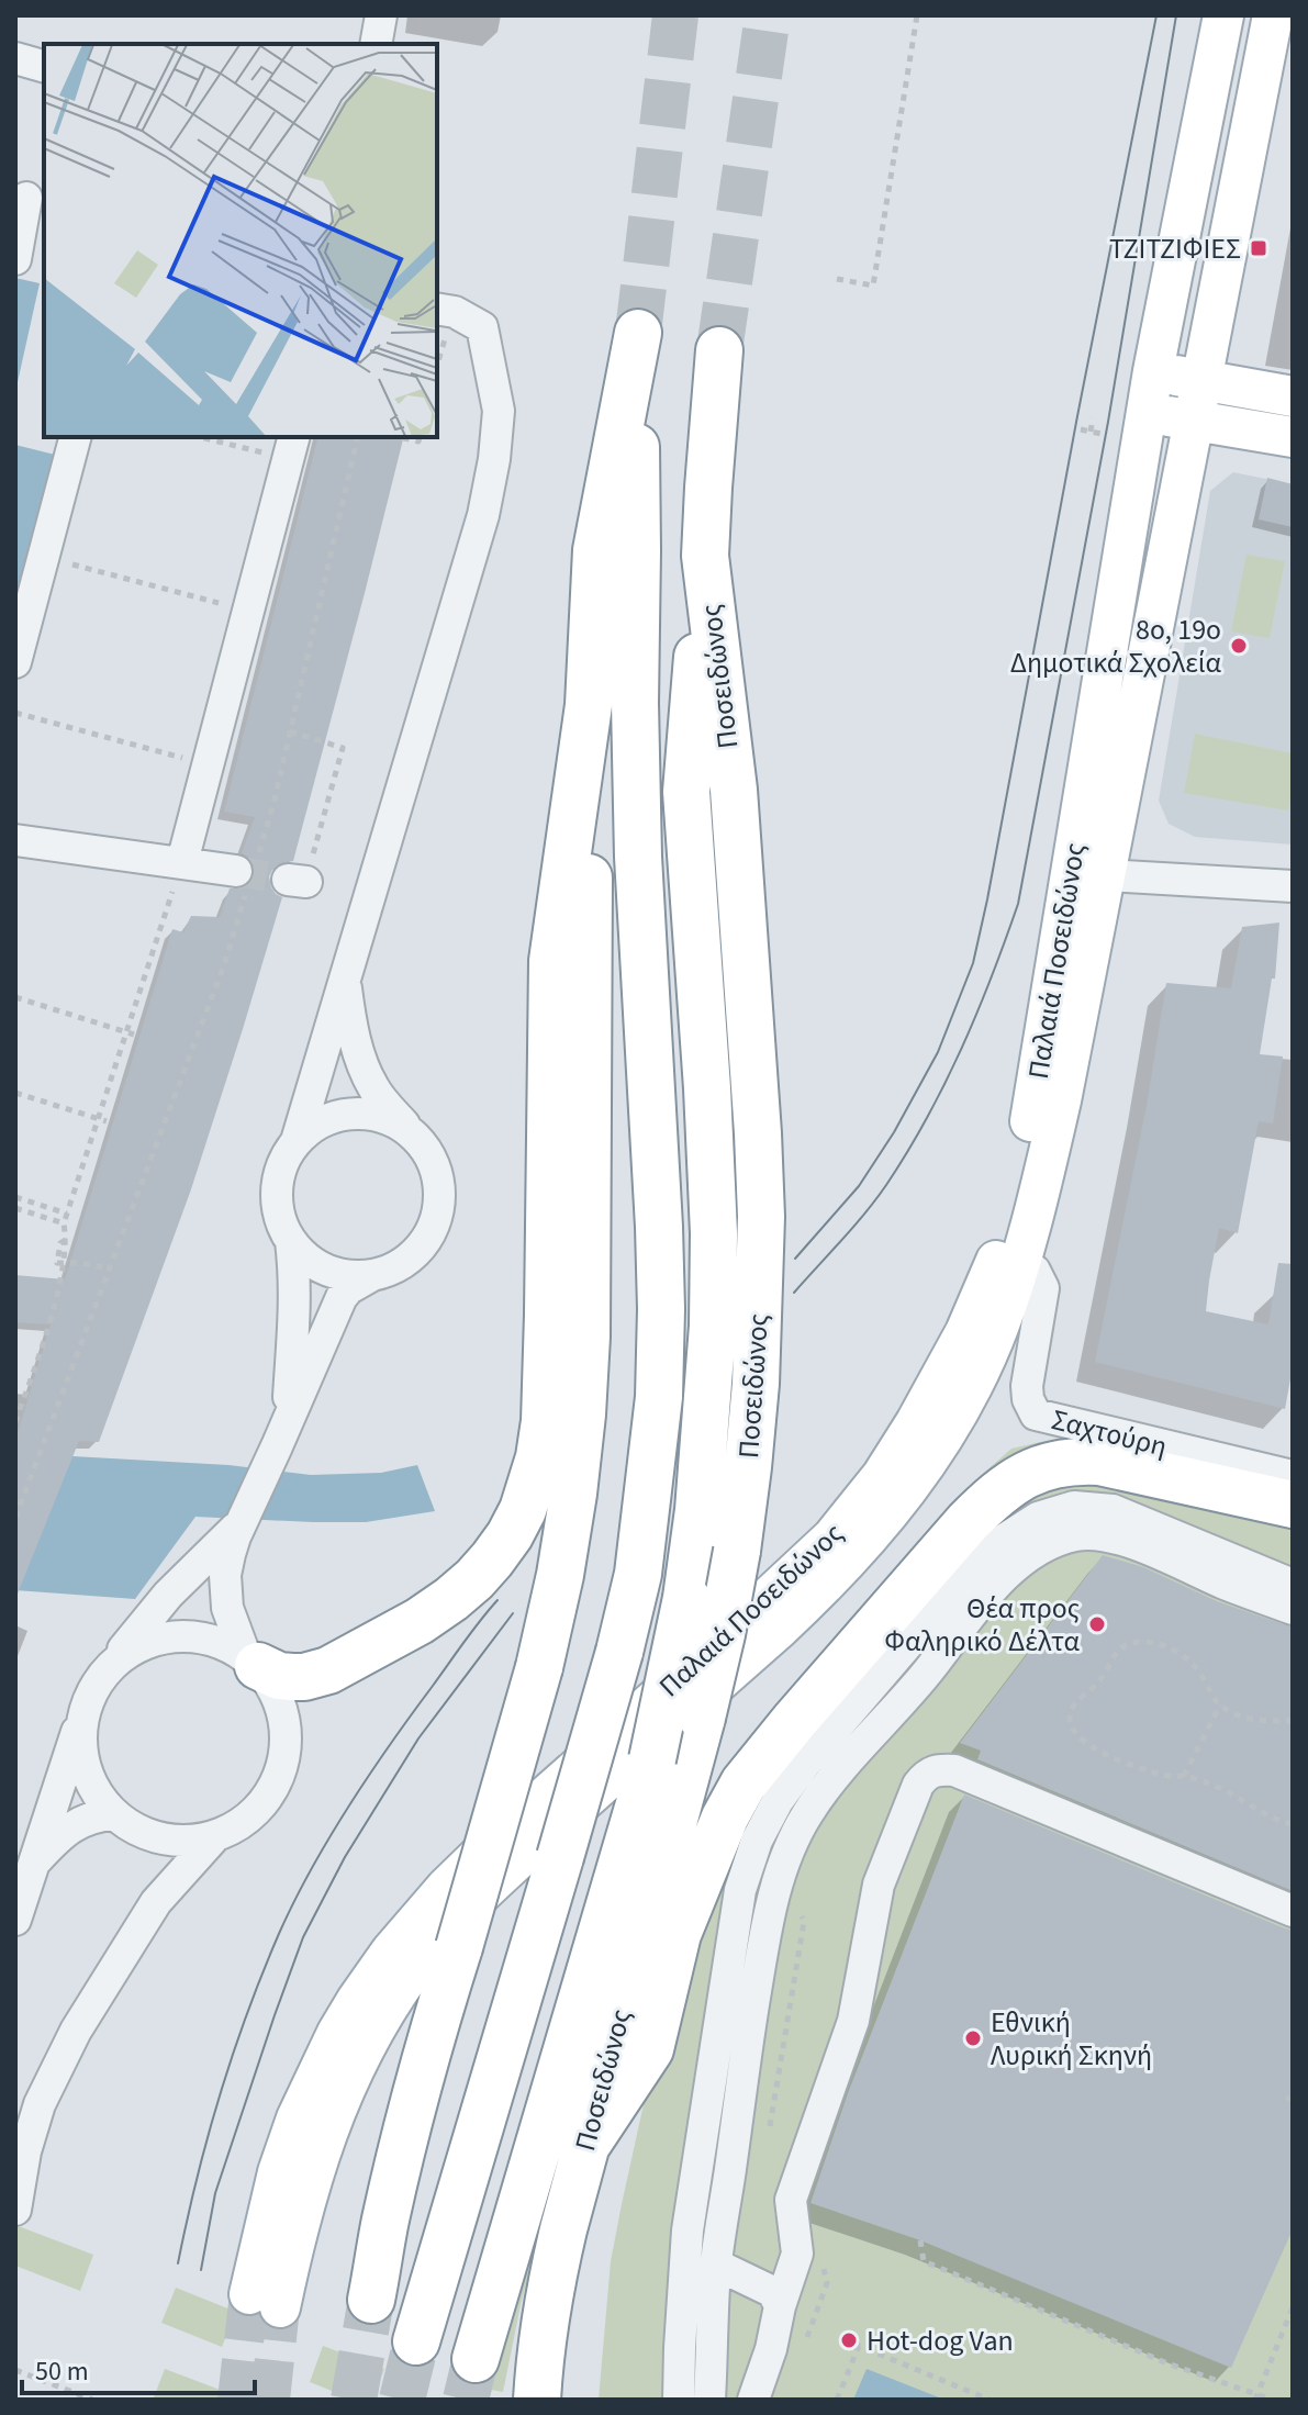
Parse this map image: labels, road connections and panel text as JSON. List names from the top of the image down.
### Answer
{
  "streets": {
    "highway": ["Ποσειδώνος"],
    "main road": ["Παλαιά Ποσειδώνος"],
    "street": ["Σαχτούρη"]
  },
  "crossings": [
    ["Παλαιά Ποσειδώνος", "Σαχτούρη"]
  ],
  "places": {
    "transit": ["ΤΖΙΤΖΙΦΙΕΣ"],
    "other": [
      "8ο, 19ο Δημοτικά Σχολεία",
      "Θέα προς Φαληρικό Δέλτα",
      "Εθνική Λυρική Σκηνή",
      "Hot-dog Van"
    ]
  },
  "scale_bar": "50 m"
}
